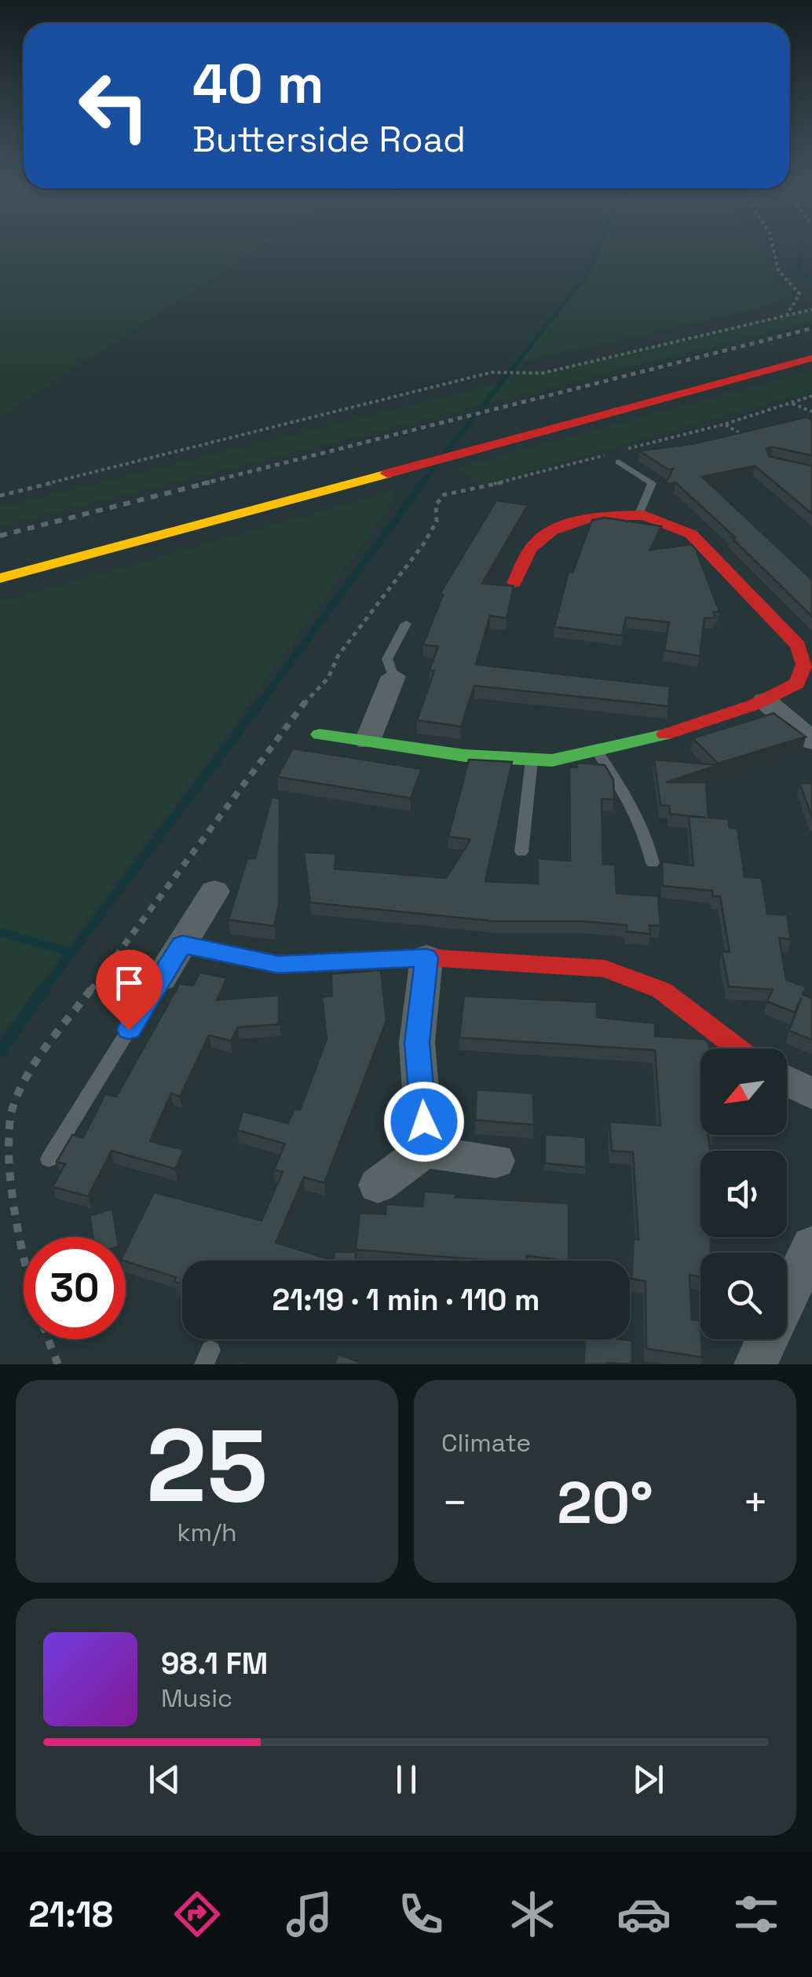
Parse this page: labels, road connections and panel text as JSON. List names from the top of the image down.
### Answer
{
  "north": "bottom left",
  "page": {
    "turn": ["40 m", "Butterside Road"],
    "limit": "30",
    "trip": "21:19 · 1 min · 110 m",
    "tile": [
      ["25", "km/h"],
      "Climate"
    ],
    "heat": ["−", "20°", "+"],
    "song": ["98.1 FM", "Music"],
    "tabs": "21:18"
  }
}
